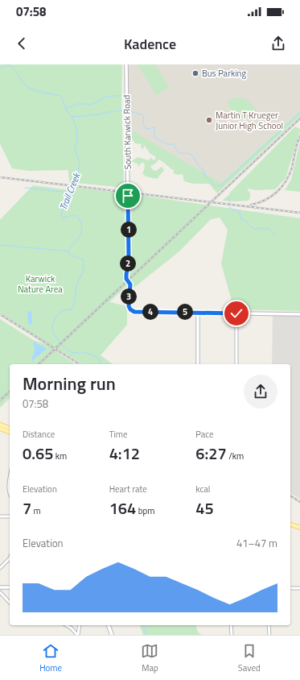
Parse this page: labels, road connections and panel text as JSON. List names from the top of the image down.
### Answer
{
  "streets": {
    "street": ["South Karwick Road"]
  },
  "water": ["Trail Creek"],
  "parks": ["Karwick Nature Area"],
  "places": ["Bus Parking", "Martin T Krueger Junior High School"],
  "page": {
    "status": "07:58",
    "header": "Kadence",
    "pins": [
      "1",
      "2",
      "3",
      "4",
      "5"
    ],
    "heading": ["Morning run", "07:58"],
    "stats": [
      ["Distance", "0.65 km"],
      ["Time", "4:12"],
      ["Pace", "6:27 /km"],
      ["Elevation", "7 m"],
      ["Heart rate", "164 bpm"],
      ["kcal", "45"]
    ],
    "chart": ["Elevation", "41–47 m"],
    "tabs": ["Home", "Map", "Saved"]
  }
}
